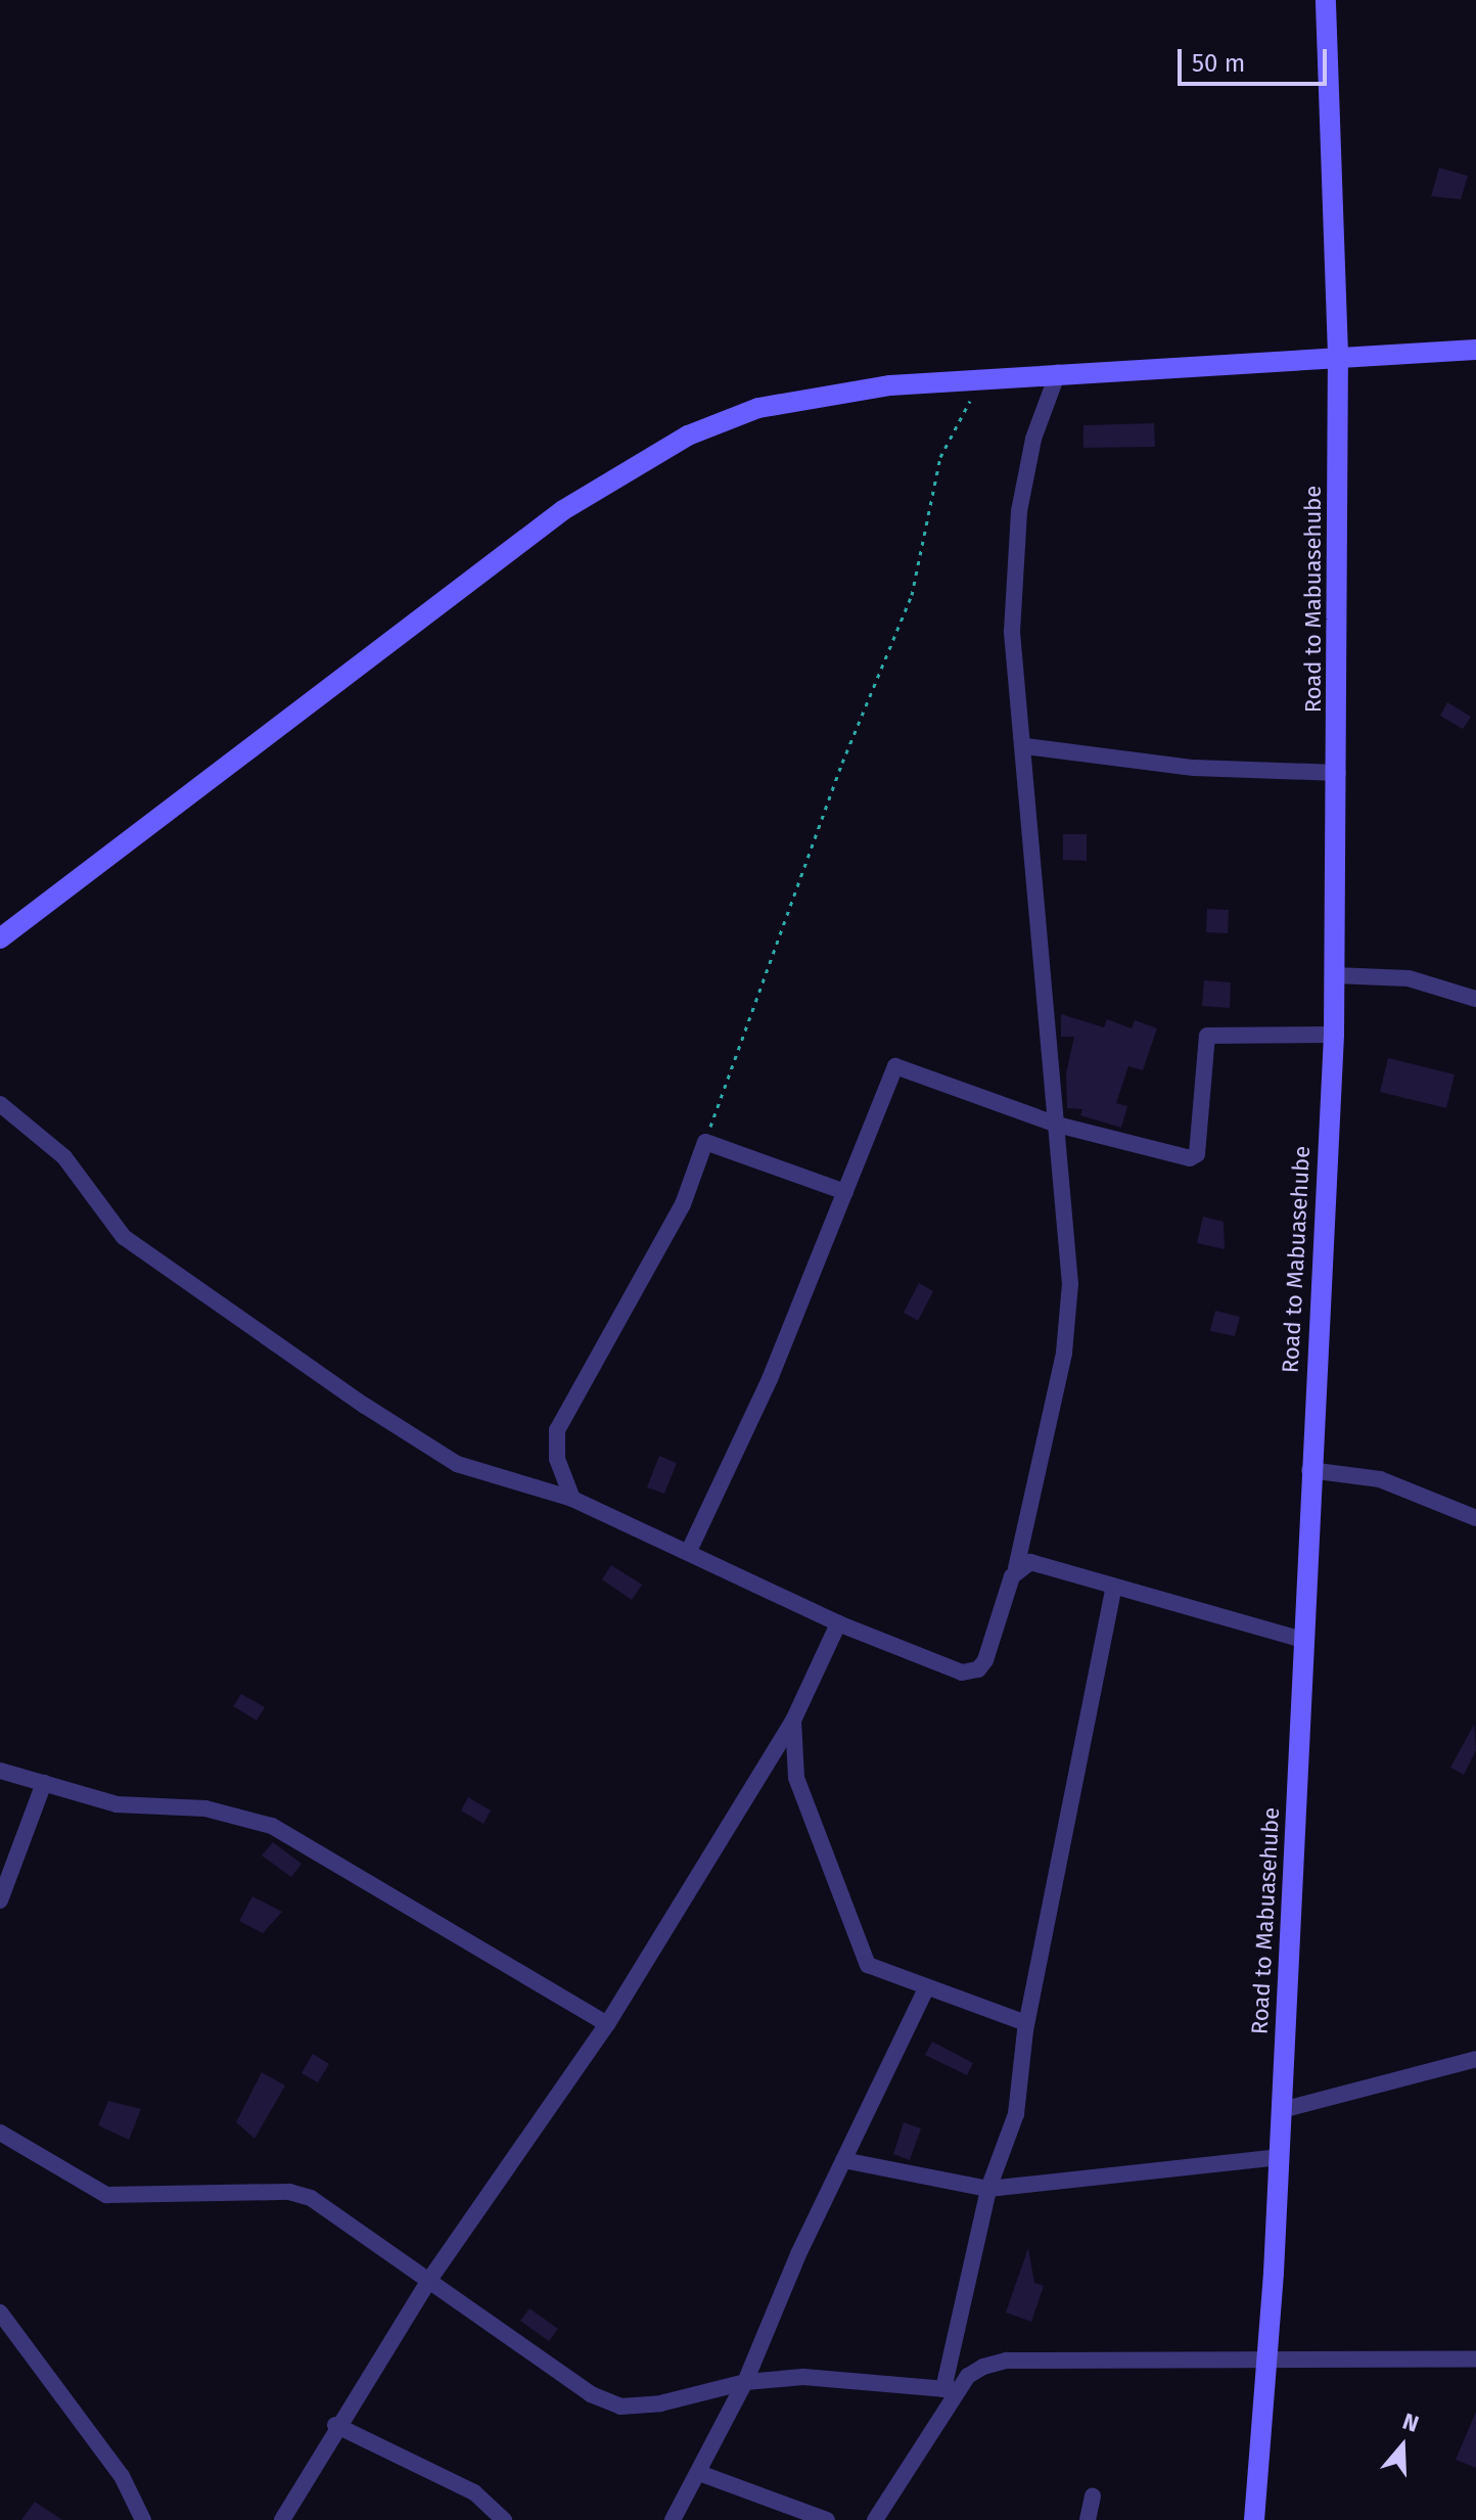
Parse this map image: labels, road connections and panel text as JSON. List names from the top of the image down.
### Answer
{
  "streets": {
    "main road": ["Road to Mabuasehube"]
  },
  "scale_bar": "50 m",
  "north": "top"
}
